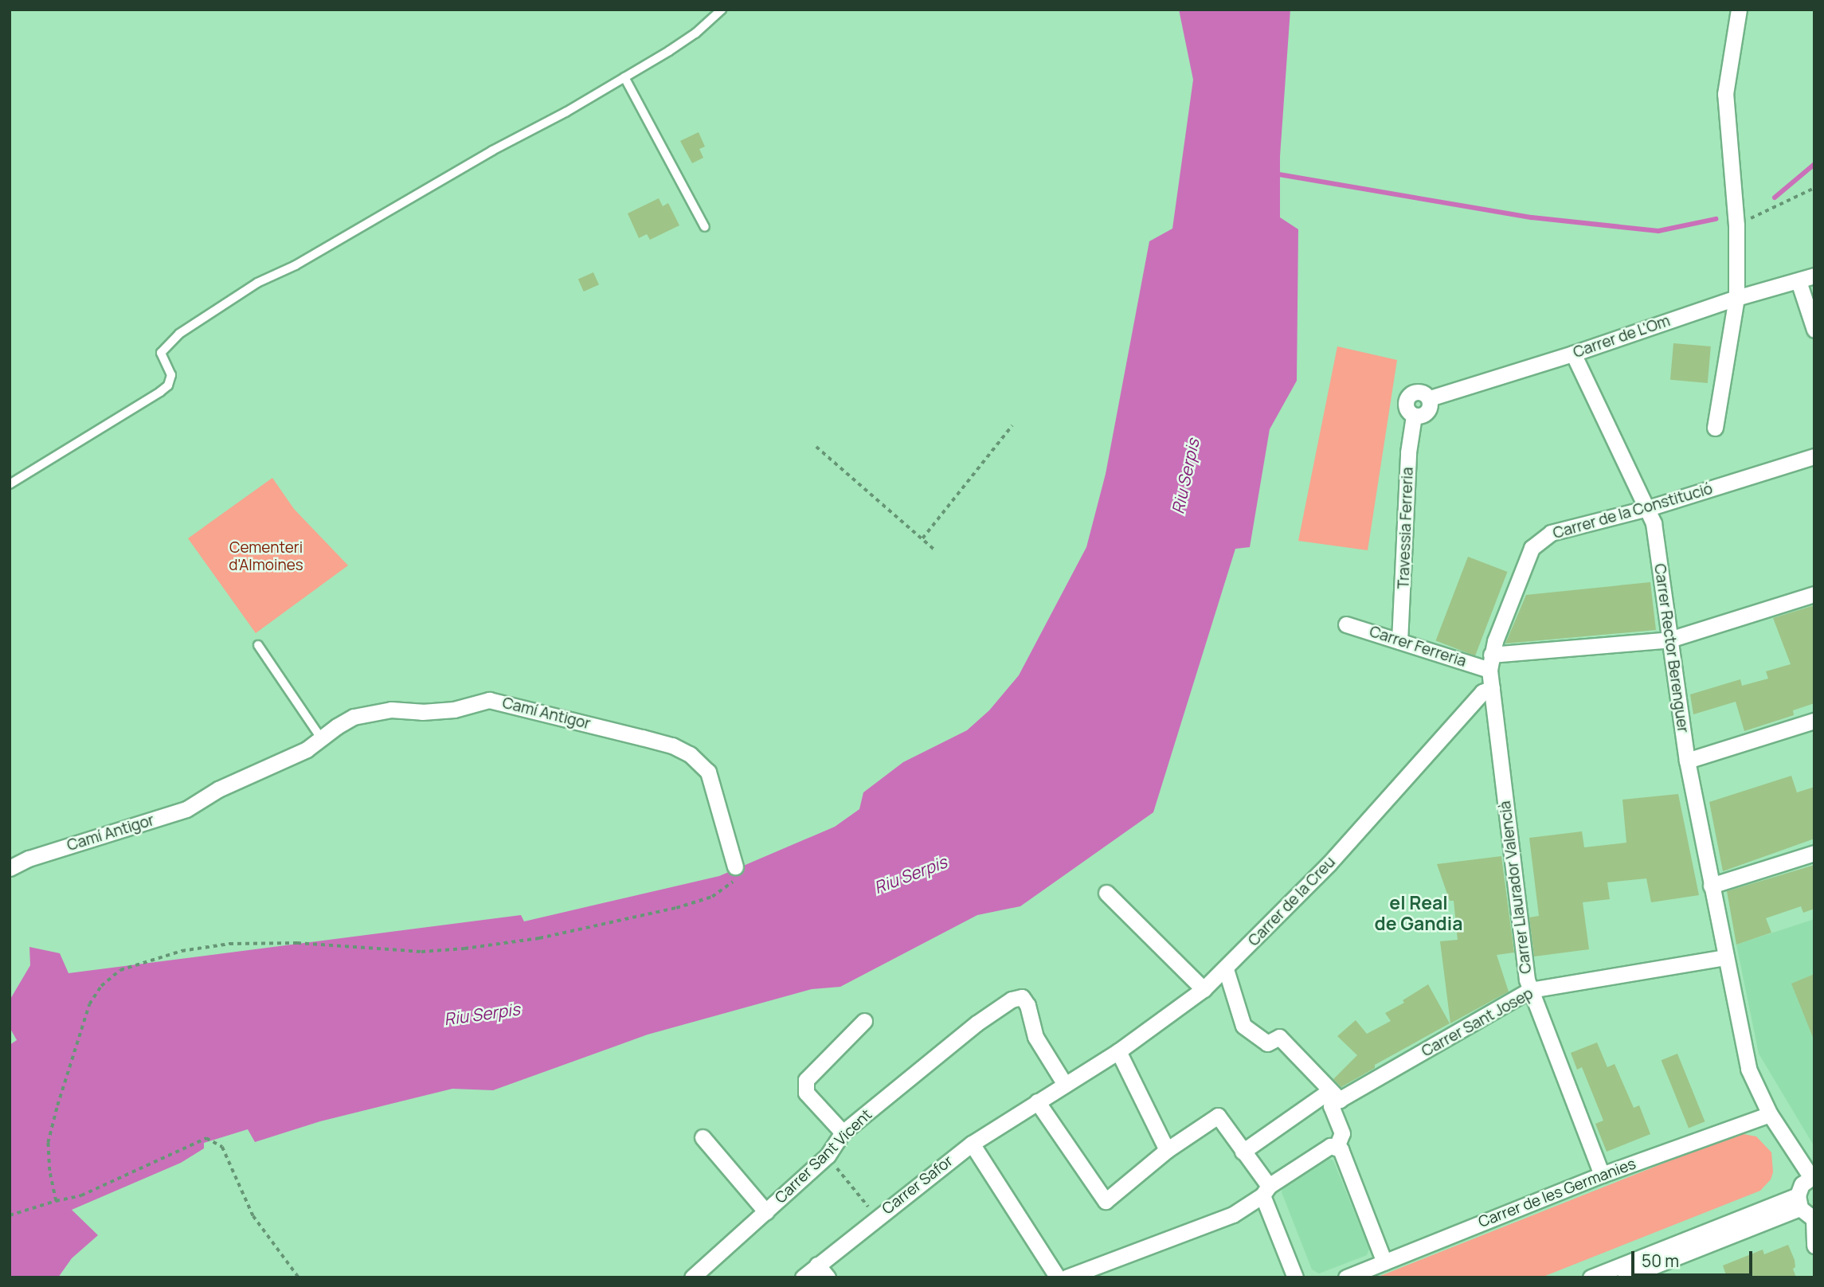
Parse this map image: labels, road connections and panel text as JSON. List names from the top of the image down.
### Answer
{
  "streets": {
    "street": [
      "Carrer de L'Om",
      "Carrer de la Constitució",
      "Travessia Ferreria",
      "Carrer Ferreria",
      "Carrer Rector Berenguer",
      "Camí Antigor",
      "Carrer Llaurador Valencià",
      "Carrer de la Creu",
      "Carrer Sant Josep",
      "Carrer Sant Vicent",
      "Carrer Safor",
      "Carrer de les Germanies"
    ]
  },
  "crossings": [
    ["Carrer de L'Om", "Travessia Ferreria"],
    ["Carrer de L'Om", "Carrer Rector Berenguer"],
    ["Carrer de la Constitució", "Carrer Ferreria"],
    ["Carrer de la Constitució", "Carrer Rector Berenguer"],
    ["Carrer de la Constitució", "Carrer Llaurador Valencià"],
    ["Travessia Ferreria", "Carrer Ferreria"],
    ["Carrer Ferreria", "Carrer Llaurador Valencià"],
    ["Carrer Rector Berenguer", "Carrer Sant Josep"],
    ["Carrer Rector Berenguer", "Carrer de les Germanies"],
    ["Carrer Llaurador Valencià", "Carrer de la Creu"],
    ["Carrer Llaurador Valencià", "Carrer Sant Josep"],
    ["Carrer Llaurador Valencià", "Carrer de les Germanies"],
    ["Carrer de la Creu", "Carrer Sant Vicent"],
    ["Carrer de la Creu", "Carrer Safor"]
  ],
  "districts": ["el Real de Gandia"],
  "water": ["Riu Serpis"],
  "parks": ["Cementeri d'Almoines"],
  "scale_bar": "50 m"
}
